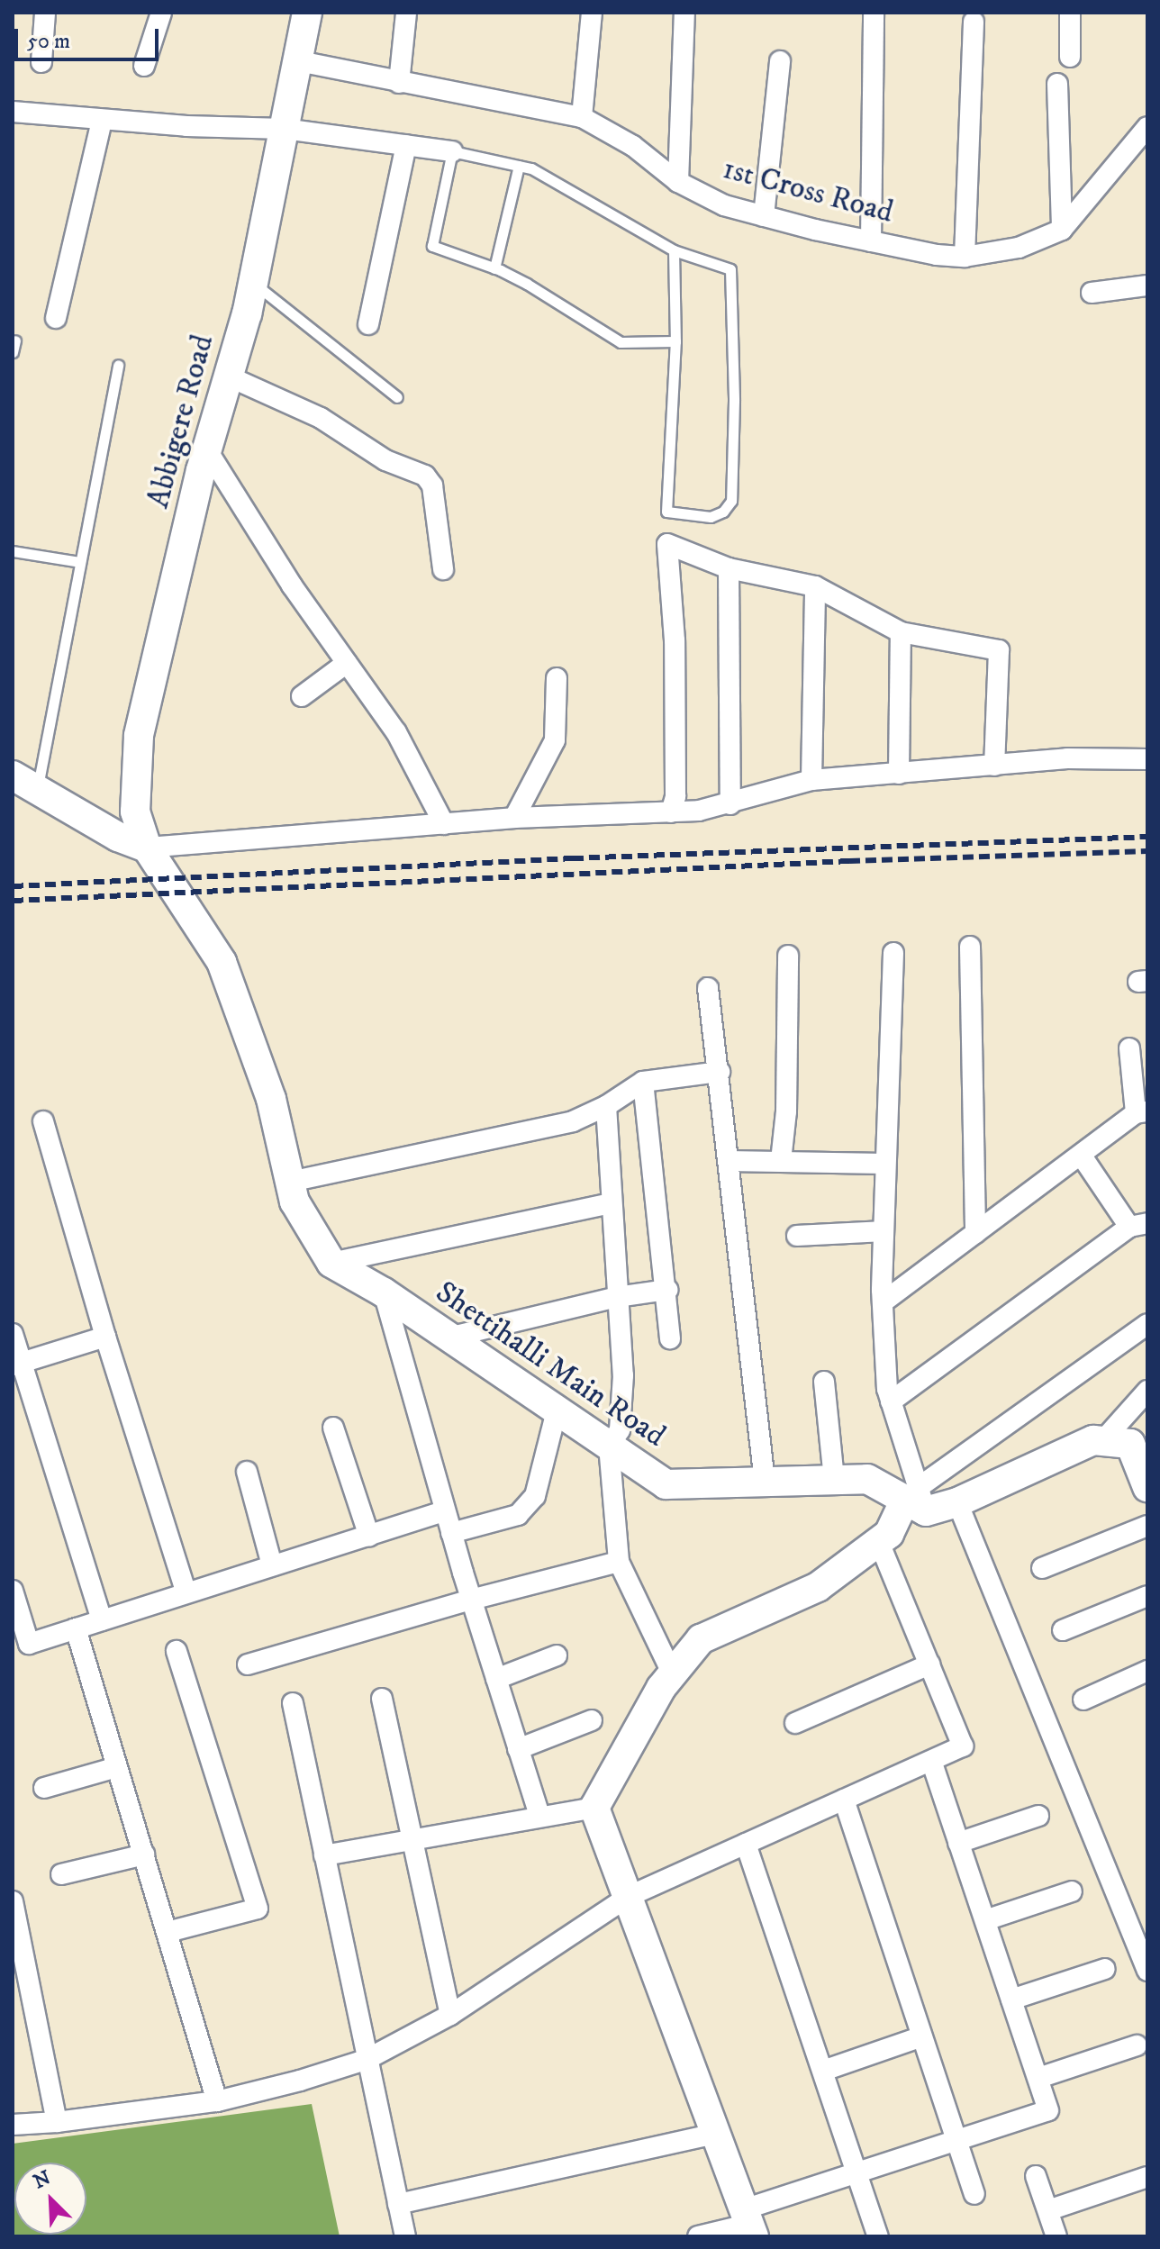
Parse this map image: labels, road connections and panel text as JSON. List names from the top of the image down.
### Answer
{
  "streets": {
    "street": ["1st Cross Road", "Abbigere Road", "Shettihalli Main Road"]
  },
  "crossings": [
    ["1st Cross Road", "Abbigere Road"],
    ["Abbigere Road", "Shettihalli Main Road"]
  ],
  "scale_bar": "50 m",
  "north": "top left"
}
